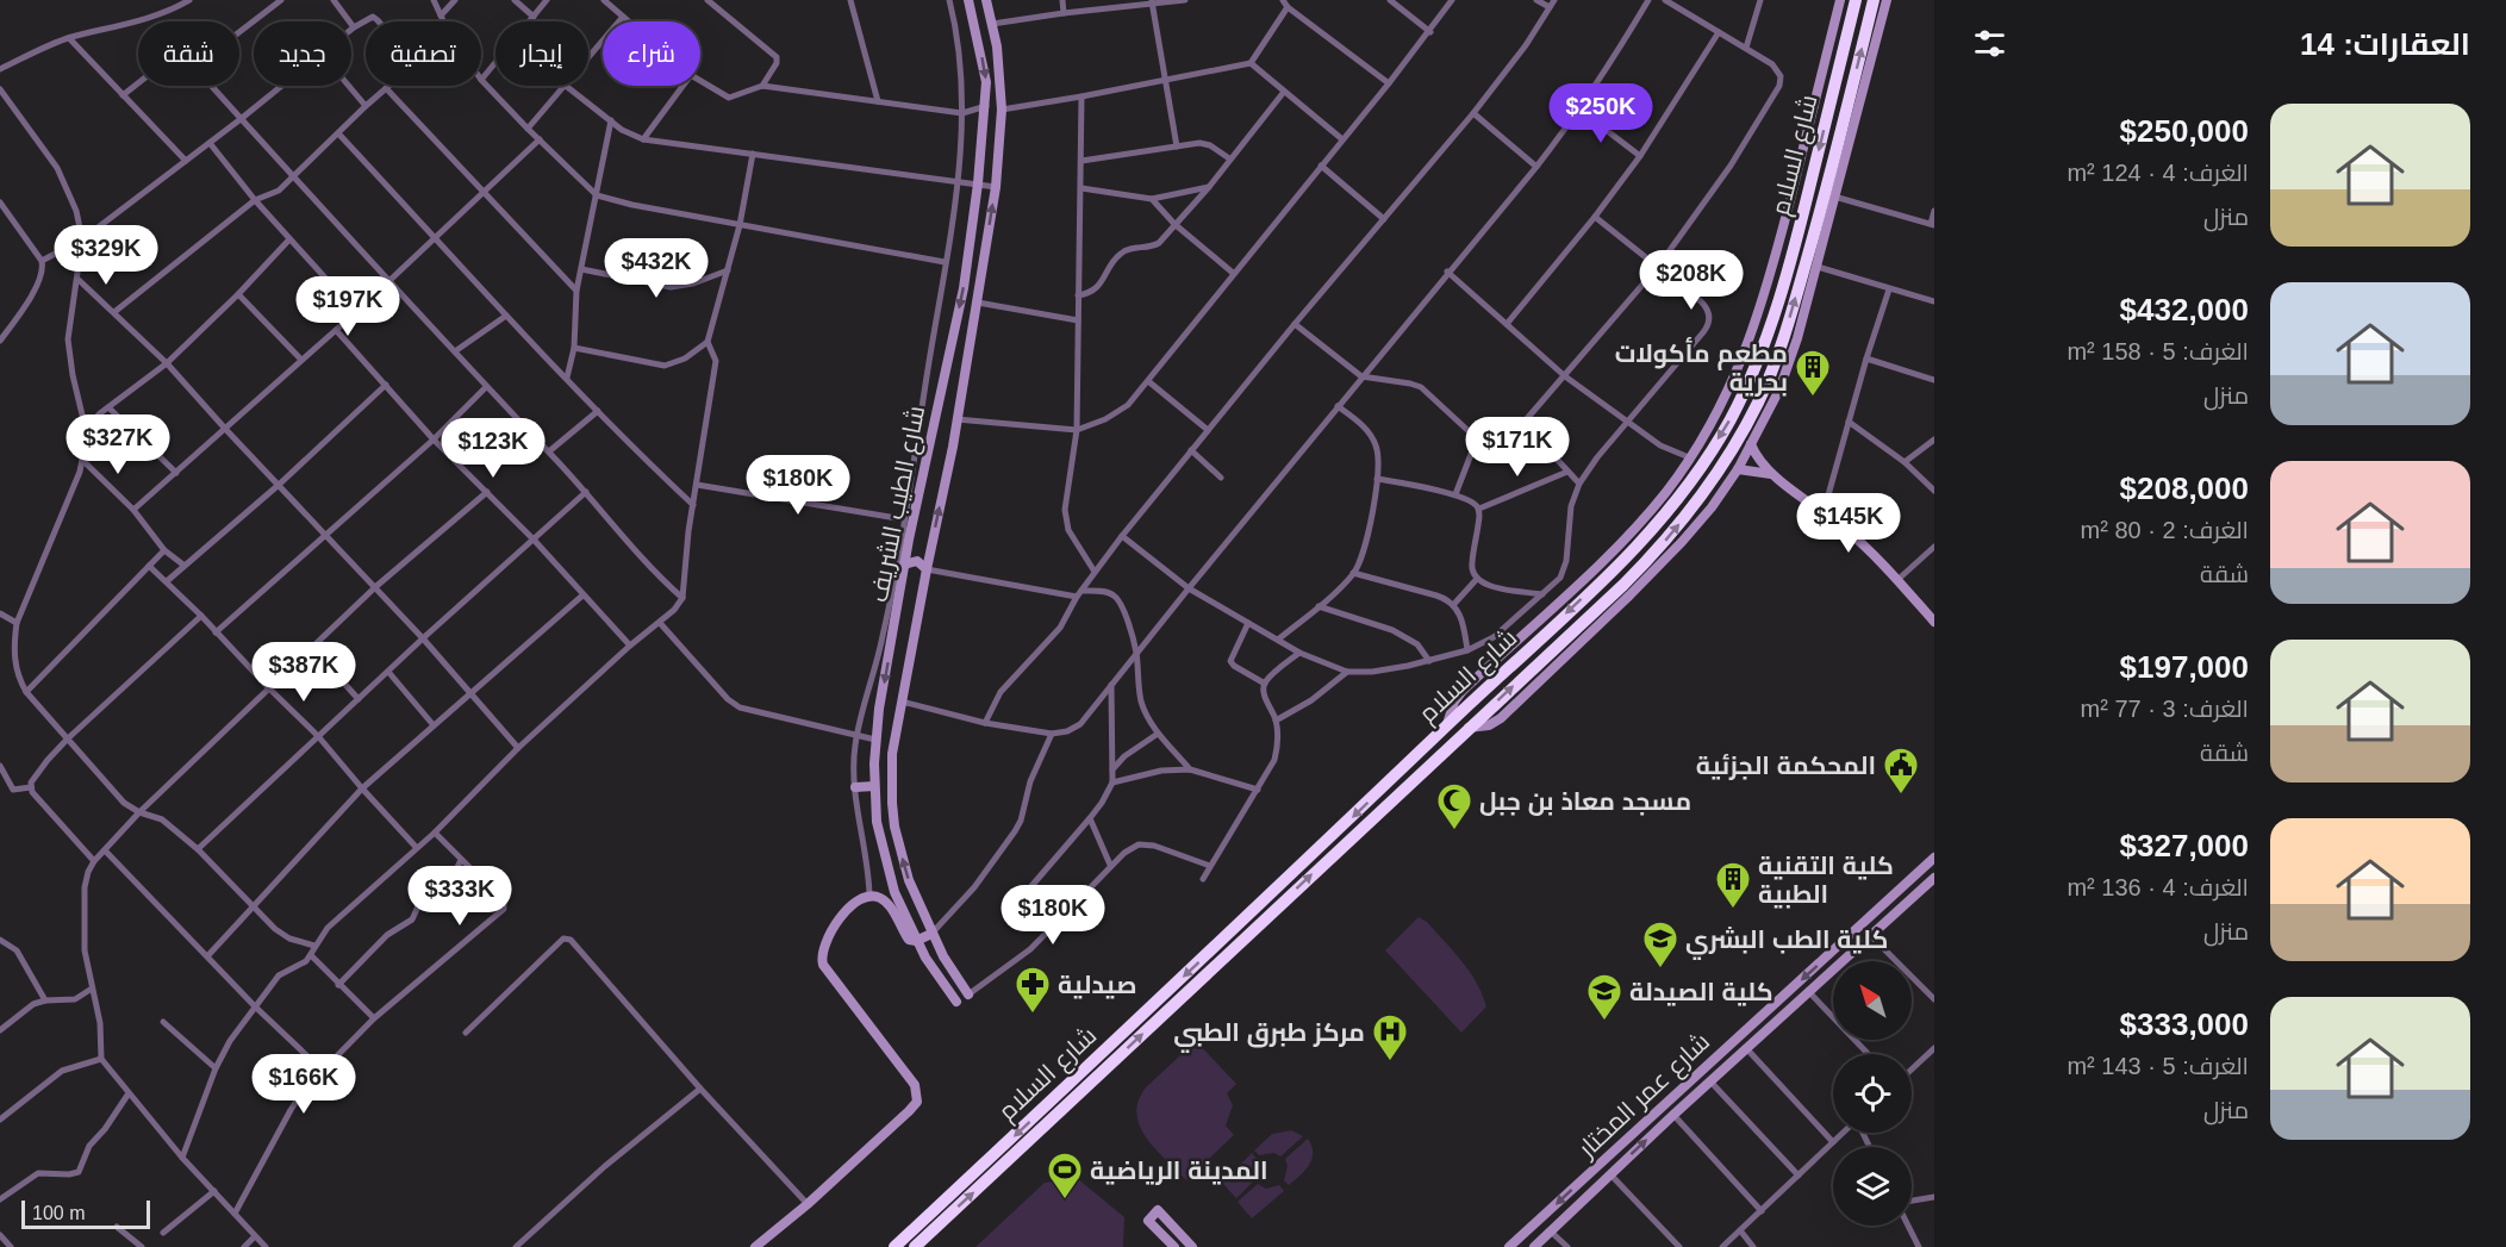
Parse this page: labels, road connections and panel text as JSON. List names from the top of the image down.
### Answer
{
  "streets": {
    "highway": ["شارع السلام"],
    "street": ["شارع الطيب الشريف", "شارع عمر المختار"]
  },
  "places": {
    "building": ["مطعم مأكولات بحرية", "كلية التقنية الطبية"],
    "public building": ["المحكمة الجزئية"],
    "mosque": ["مسجد معاذ بن جبل"],
    "school or university": ["كلية الطب البشري", "كلية الصيدلة"],
    "pharmacy": ["صيدلية"],
    "hospital": ["مركز طبرق الطبي"],
    "sports": ["المدينة الرياضية"]
  },
  "scale_bar": "100 m",
  "north": "top left",
  "page": {
    "heading": "العقارات: 14",
    "chip": [
      "شراء",
      "إيجار",
      "تصفية",
      "جديد",
      "شقة"
    ],
    "price": [
      "$250K",
      "$329K",
      "$432K",
      "$208K",
      "$197K",
      "$327K",
      "$171K",
      "$123K",
      "$180K",
      "$145K",
      "$387K",
      "$333K",
      "$180K",
      "$166K"
    ],
    "list": [
      {
        "name": "$250,000",
        "note": "الغرف: 4 · 124 m² · منزل"
      },
      {
        "name": "$432,000",
        "note": "الغرف: 5 · 158 m² · منزل"
      },
      {
        "name": "$208,000",
        "note": "الغرف: 2 · 80 m² · شقة"
      },
      {
        "name": "$197,000",
        "note": "الغرف: 3 · 77 m² · شقة"
      },
      {
        "name": "$327,000",
        "note": "الغرف: 4 · 136 m² · منزل"
      },
      {
        "name": "$333,000",
        "note": "الغرف: 5 · 143 m² · منزل"
      }
    ],
    "scale": "100 m"
  }
}
